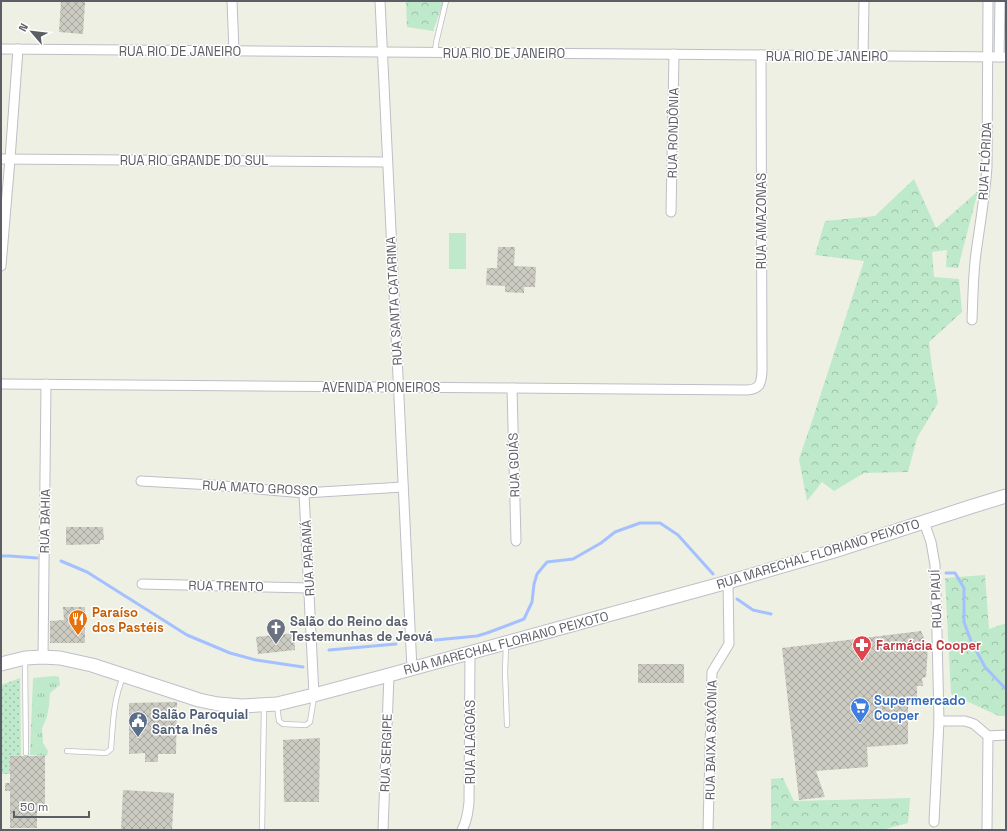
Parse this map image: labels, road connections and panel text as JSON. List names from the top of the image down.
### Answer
{
  "streets": {
    "main road": ["RUA MARECHAL FLORIANO PEIXOTO"],
    "street": [
      "RUA RIO DE JANEIRO",
      "RUA RONDÔNIA",
      "RUA RIO GRANDE DO SUL",
      "RUA FLÓRIDA",
      "RUA AMAZONAS",
      "RUA SANTA CATARINA",
      "AVENIDA PIONEIROS",
      "RUA GOIÁS",
      "RUA MATO GROSSO",
      "RUA BAHIA",
      "RUA PARANÁ",
      "RUA TRENTO",
      "RUA PIAUÍ",
      "RUA BAIXA SAXÔNIA",
      "RUA ALAGOAS",
      "RUA SERGIPE"
    ]
  },
  "crossings": [
    ["RUA RIO DE JANEIRO", "RUA RONDÔNIA"],
    ["RUA RIO DE JANEIRO", "RUA FLÓRIDA"],
    ["RUA RIO DE JANEIRO", "RUA AMAZONAS"],
    ["RUA RIO DE JANEIRO", "RUA SANTA CATARINA"],
    ["RUA RIO GRANDE DO SUL", "RUA SANTA CATARINA"],
    ["RUA AMAZONAS", "AVENIDA PIONEIROS"],
    ["RUA SANTA CATARINA", "AVENIDA PIONEIROS"],
    ["RUA SANTA CATARINA", "RUA MATO GROSSO"],
    ["RUA SANTA CATARINA", "RUA MARECHAL FLORIANO PEIXOTO"],
    ["AVENIDA PIONEIROS", "RUA GOIÁS"],
    ["AVENIDA PIONEIROS", "RUA BAHIA"],
    ["RUA MATO GROSSO", "RUA PARANÁ"],
    ["RUA BAHIA", "RUA MARECHAL FLORIANO PEIXOTO"],
    ["RUA MARECHAL FLORIANO PEIXOTO", "RUA PARANÁ"],
    ["RUA MARECHAL FLORIANO PEIXOTO", "RUA PIAUÍ"],
    ["RUA MARECHAL FLORIANO PEIXOTO", "RUA BAIXA SAXÔNIA"],
    ["RUA MARECHAL FLORIANO PEIXOTO", "RUA ALAGOAS"],
    ["RUA MARECHAL FLORIANO PEIXOTO", "RUA SERGIPE"],
    ["RUA PARANÁ", "RUA TRENTO"]
  ],
  "places": {
    "restaurant": ["Paraíso dos Pastéis"],
    "church": ["Salão do Reino das Testemunhas de Jeová"],
    "pharmacy": ["Farmácia Cooper"],
    "supermarket": ["Supermercado Cooper"],
    "public building": ["Salão Paroquial Santa Inês"]
  },
  "scale_bar": "50 m",
  "north": "top left"
}
